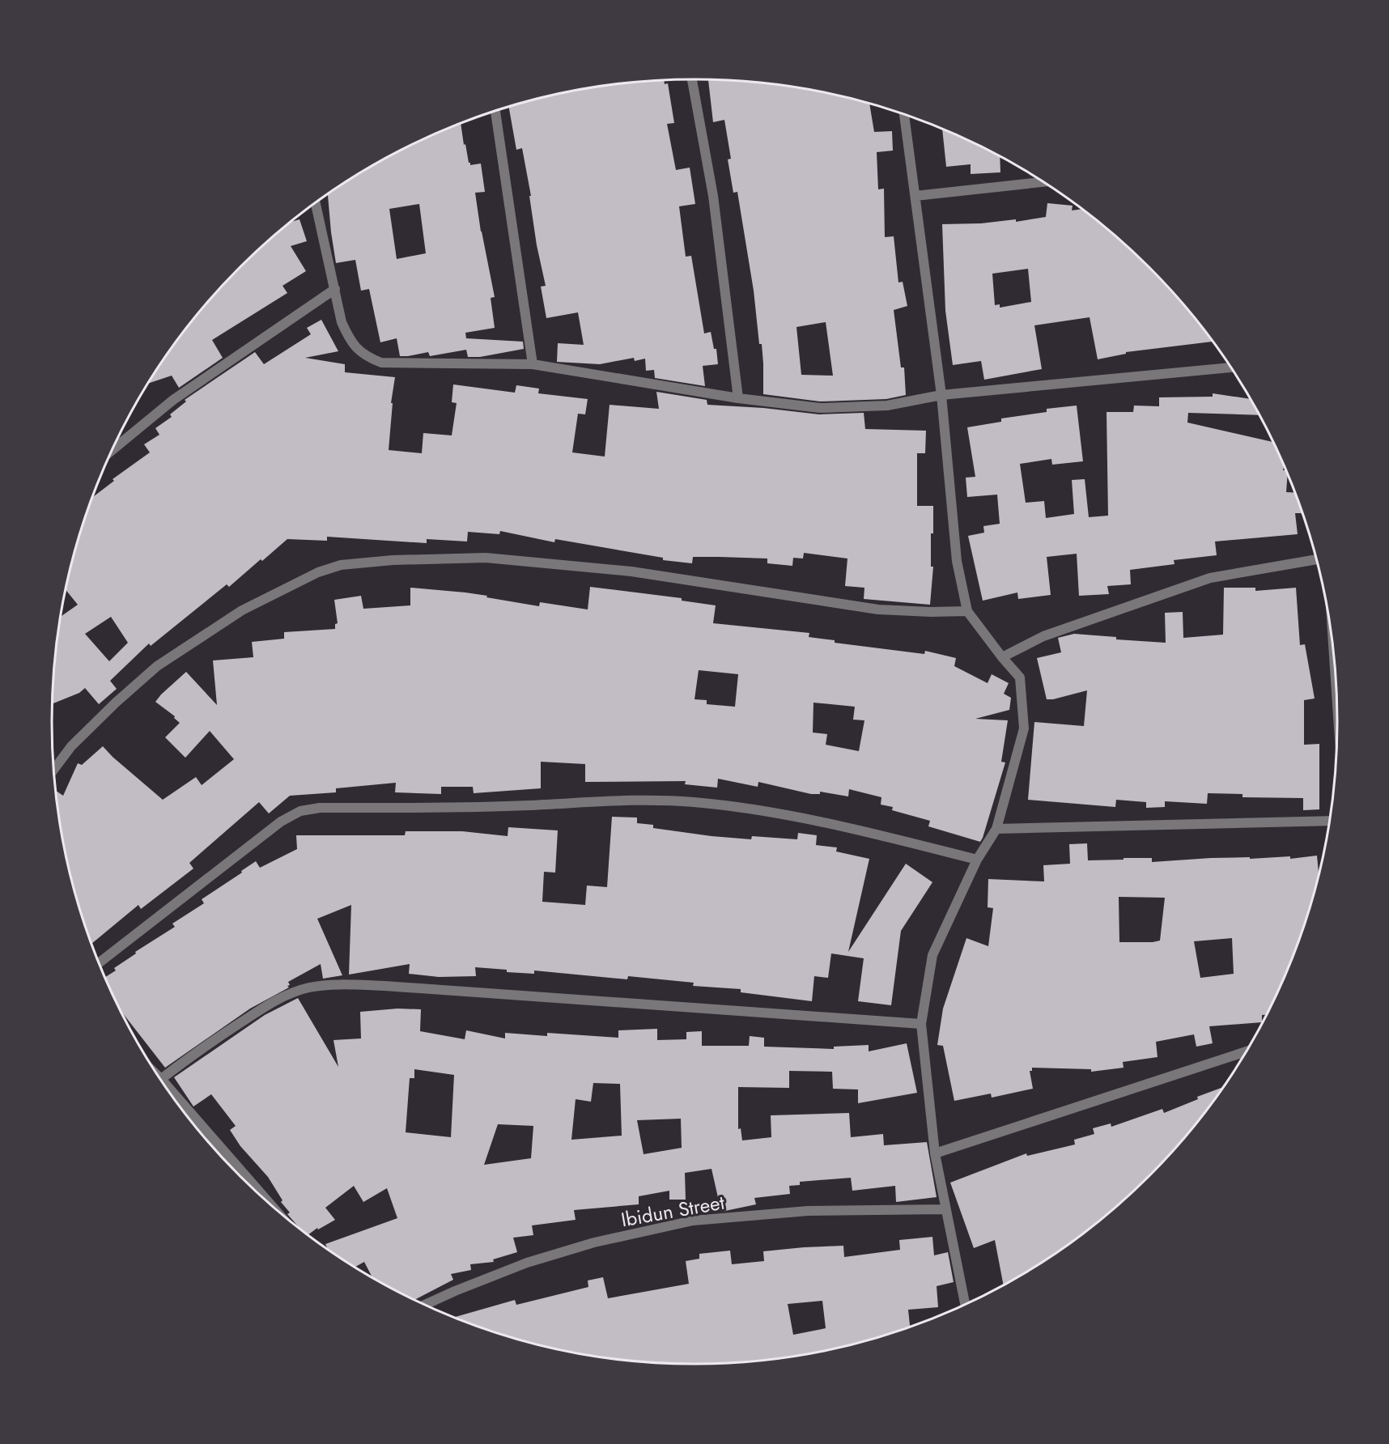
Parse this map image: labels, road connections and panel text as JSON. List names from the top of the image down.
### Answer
{
  "streets": {
    "street": ["Ibidun Street"]
  }
}
